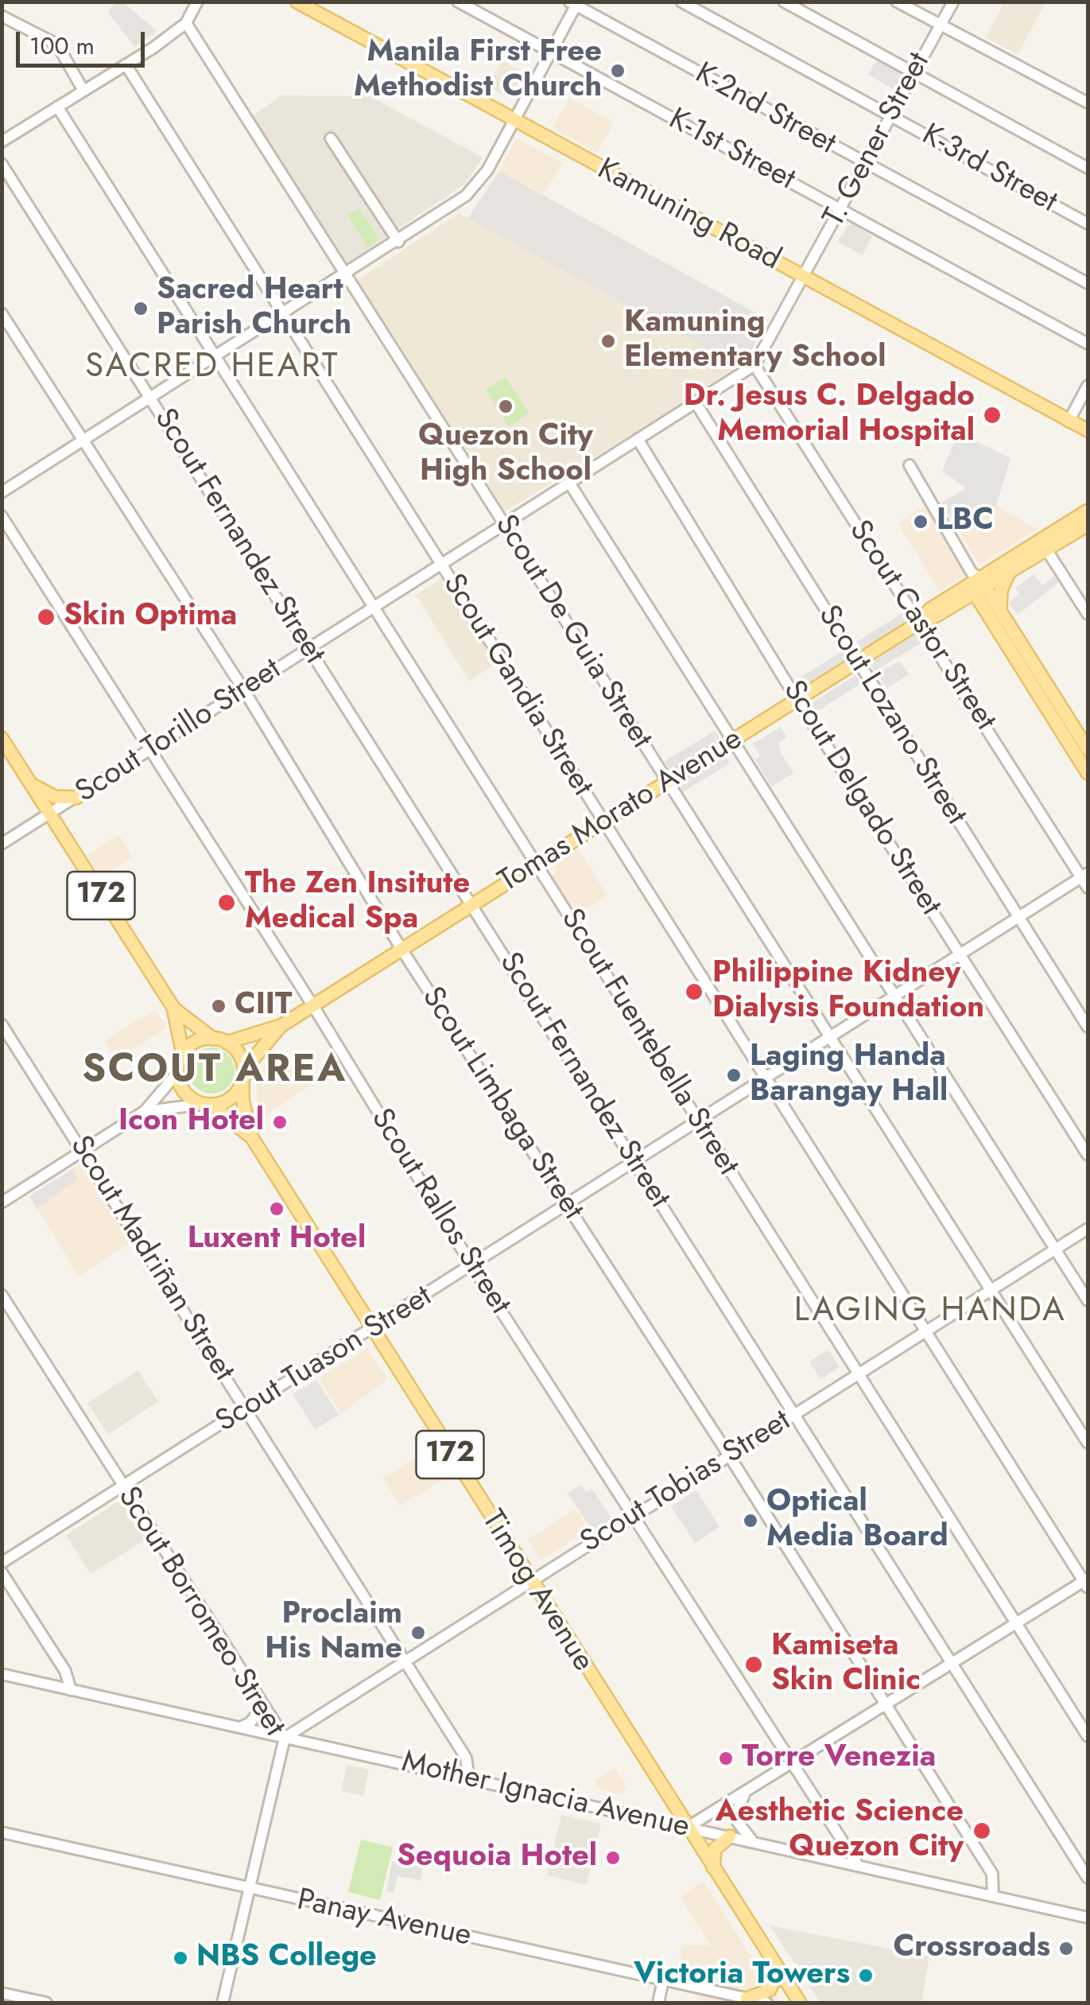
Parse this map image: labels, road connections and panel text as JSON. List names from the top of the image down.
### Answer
{
  "streets": {
    "main road": [
      "Kamuning Road",
      "Tomas Morato Avenue",
      "172",
      "Timog Avenue"
    ],
    "street": [
      "K-2nd Street",
      "T. Gener Street",
      "K-1st Street",
      "K-3rd Street",
      "Scout Fernandez Street",
      "Scout Castor Street",
      "Scout De Guia Street",
      "Scout Gandia Street",
      "Scout Lozano Street",
      "Scout Torillo Street",
      "Scout Delgado Street",
      "Scout Fuentebella Street",
      "Scout Limbaga Street",
      "Scout Rallos Street",
      "Scout Madriñan Street",
      "Scout Tuason Street",
      "Scout Tobias Street",
      "Scout Borromeo Street",
      "Mother Ignacia Avenue",
      "Panay Avenue"
    ]
  },
  "crossings": [
    ["K-2nd Street", "T. Gener Street"],
    ["T. Gener Street", "K-1st Street"],
    ["T. Gener Street", "K-3rd Street"],
    ["T. Gener Street", "Kamuning Road"],
    ["T. Gener Street", "Scout Torillo Street"],
    ["Kamuning Road", "Scout Torillo Street"],
    ["Scout Fernandez Street", "Scout Torillo Street"],
    ["Scout Fernandez Street", "Tomas Morato Avenue"],
    ["Scout Fernandez Street", "Scout Tuason Street"],
    ["Scout Fernandez Street", "Scout Tobias Street"],
    ["Scout Castor Street", "Scout Torillo Street"],
    ["Scout Castor Street", "Tomas Morato Avenue"],
    ["Scout Castor Street", "Scout Tuason Street"],
    ["Scout De Guia Street", "Scout Torillo Street"],
    ["Scout De Guia Street", "Tomas Morato Avenue"],
    ["Scout De Guia Street", "Scout Tuason Street"],
    ["Scout De Guia Street", "Scout Tobias Street"],
    ["Scout Gandia Street", "Scout Torillo Street"],
    ["Scout Gandia Street", "Tomas Morato Avenue"],
    ["Scout Gandia Street", "Scout Tuason Street"],
    ["Scout Gandia Street", "Scout Tobias Street"],
    ["Scout Lozano Street", "Scout Torillo Street"],
    ["Scout Lozano Street", "Tomas Morato Avenue"],
    ["Scout Lozano Street", "Scout Tuason Street"],
    ["Scout Torillo Street", "Scout Delgado Street"],
    ["Scout Torillo Street", "172"],
    ["Scout Torillo Street", "Scout Fuentebella Street"],
    ["Scout Torillo Street", "Scout Limbaga Street"],
    ["Scout Torillo Street", "Scout Rallos Street"],
    ["Scout Delgado Street", "Tomas Morato Avenue"],
    ["Scout Delgado Street", "Scout Tuason Street"],
    ["Tomas Morato Avenue", "172"],
    ["Tomas Morato Avenue", "Scout Fuentebella Street"],
    ["Tomas Morato Avenue", "Scout Limbaga Street"],
    ["Tomas Morato Avenue", "Scout Rallos Street"],
    ["Tomas Morato Avenue", "Timog Avenue"],
    ["172", "Timog Avenue"],
    ["Scout Fuentebella Street", "Scout Tuason Street"],
    ["Scout Fuentebella Street", "Scout Tobias Street"],
    ["Scout Limbaga Street", "Scout Tuason Street"],
    ["Scout Limbaga Street", "Scout Tobias Street"],
    ["Scout Limbaga Street", "Mother Ignacia Avenue"],
    ["Scout Rallos Street", "Scout Tuason Street"],
    ["Scout Rallos Street", "Scout Tobias Street"],
    ["Scout Rallos Street", "Mother Ignacia Avenue"],
    ["Scout Madriñan Street", "Scout Tuason Street"],
    ["Scout Madriñan Street", "Scout Tobias Street"],
    ["Scout Madriñan Street", "Mother Ignacia Avenue"],
    ["Scout Tuason Street", "Timog Avenue"],
    ["Scout Tuason Street", "Scout Borromeo Street"],
    ["Scout Tobias Street", "Timog Avenue"],
    ["Scout Tobias Street", "Scout Borromeo Street"],
    ["Scout Tobias Street", "Mother Ignacia Avenue"],
    ["Timog Avenue", "Mother Ignacia Avenue"],
    ["Scout Borromeo Street", "Mother Ignacia Avenue"],
    ["Scout Borromeo Street", "Panay Avenue"]
  ],
  "districts": ["SACRED HEART", "SCOUT AREA", "LAGING HANDA"],
  "places": [
    "Manila First Free Methodist Church",
    "Sacred Heart Parish Church",
    "Kamuning Elementary School",
    "Quezon City High School",
    "Dr. Jesus C. Delgado Memorial Hospital",
    "LBC",
    "Skin Optima",
    "The Zen Insitute Medical Spa",
    "Philippine Kidney Dialysis Foundation",
    "CIIT",
    "Laging Handa Barangay Hall",
    "Icon Hotel",
    "Luxent Hotel",
    "Optical Media Board",
    "Proclaim His Name",
    "Kamiseta Skin Clinic",
    "Torre Venezia",
    "Aesthetic Science Quezon City",
    "Sequoia Hotel",
    "Crossroads",
    "NBS College",
    "Victoria Towers"
  ],
  "scale_bar": "100 m"
}
